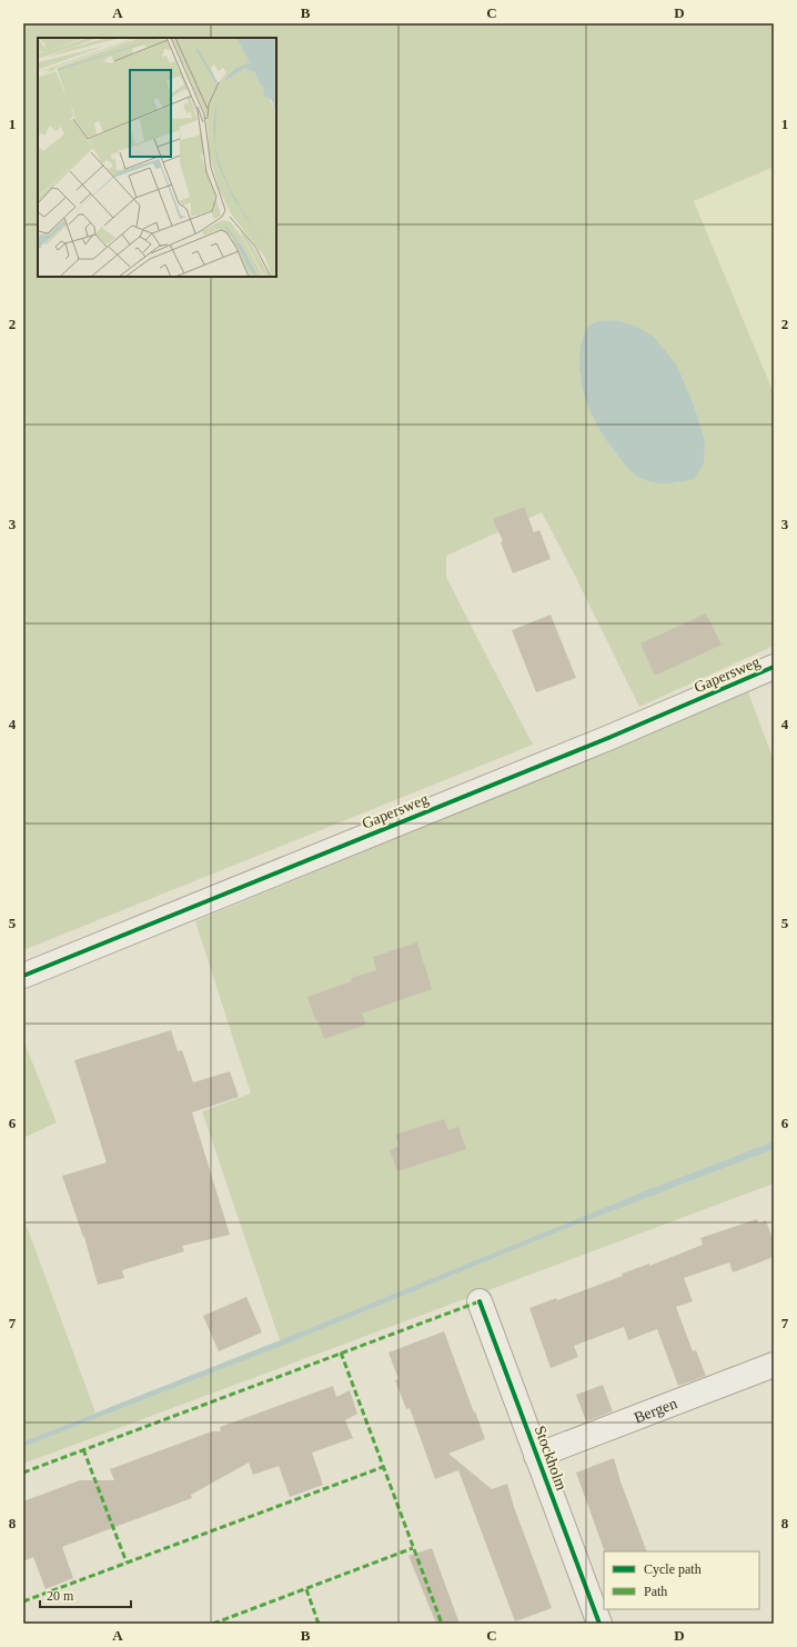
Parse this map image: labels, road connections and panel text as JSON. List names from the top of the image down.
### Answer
{
  "streets": {
    "street": ["Gapersweg", "Bergen", "Stockholm"]
  },
  "crossings": [
    ["Bergen", "Stockholm"]
  ],
  "legend": ["Cycle path", "Path"],
  "scale_bar": "20 m",
  "grid": {
    "columns": [
      "A",
      "B",
      "C",
      "D"
    ],
    "rows": [
      "1",
      "2",
      "3",
      "4",
      "5",
      "6",
      "7",
      "8"
    ]
  }
}
